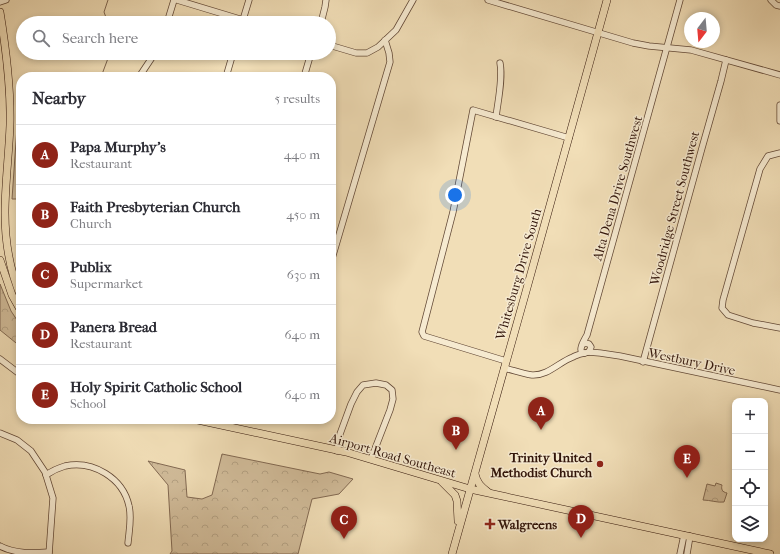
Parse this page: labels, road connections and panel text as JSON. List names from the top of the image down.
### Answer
{
  "streets": {
    "main road": ["Whitesburg Drive South", "Airport Road Southeast"],
    "street": ["Alta Dena Drive Southwest", "Woodridge Street Southwest", "Westbury Drive"]
  },
  "crossings": [
    ["Alta Dena Drive Southwest", "Westbury Drive"],
    ["Woodridge Street Southwest", "Westbury Drive"],
    ["Whitesburg Drive South", "Airport Road Southeast"]
  ],
  "places": {
    "other": ["Trinity United Methodist Church"],
    "health": ["Walgreens"]
  },
  "north": "bottom",
  "page": {
    "search": "Search here",
    "heading": ["Nearby", "5 results"],
    "list": [
      {
        "mark": "A",
        "name": "Papa Murphy's",
        "note": "Restaurant",
        "value": "440 m"
      },
      {
        "mark": "B",
        "name": "Faith Presbyterian Church",
        "note": "Church",
        "value": "450 m"
      },
      {
        "mark": "C",
        "name": "Publix",
        "note": "Supermarket",
        "value": "630 m"
      },
      {
        "mark": "D",
        "name": "Panera Bread",
        "note": "Restaurant",
        "value": "640 m"
      },
      {
        "mark": "E",
        "name": "Holy Spirit Catholic School",
        "note": "School",
        "value": "640 m"
      }
    ],
    "pins": [
      "A",
      "B",
      "E",
      "D",
      "C"
    ],
    "map_buttons": ["+", "−"]
  }
}
